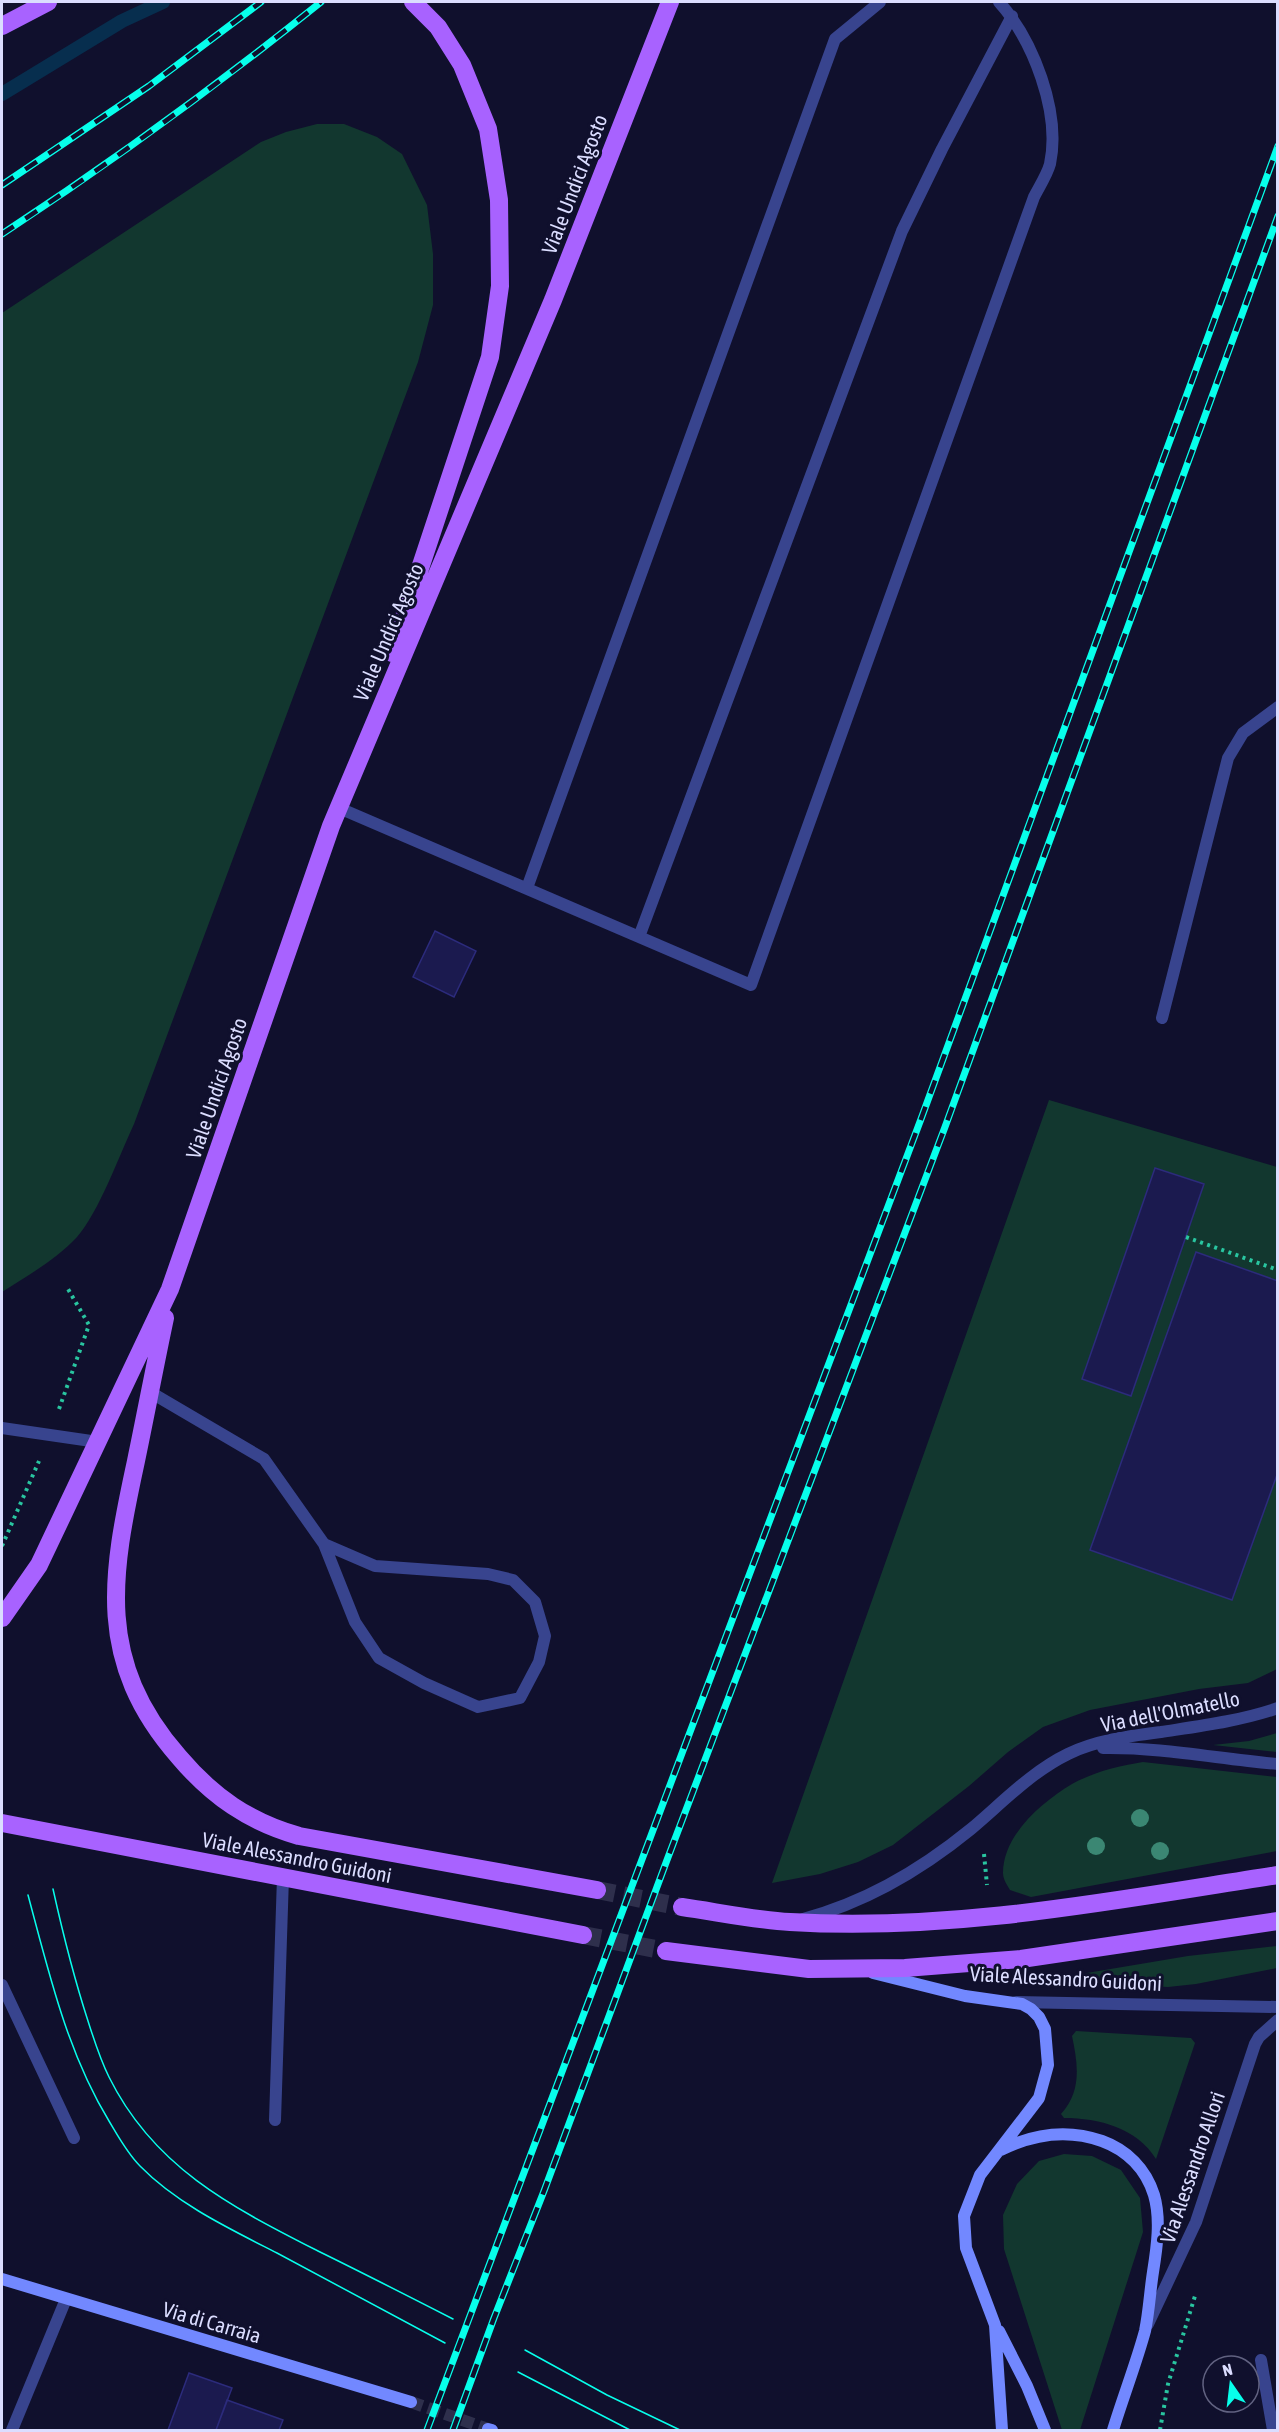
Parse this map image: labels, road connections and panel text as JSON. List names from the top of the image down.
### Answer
{
  "streets": {
    "main road": ["Viale Undici Agosto", "Viale Alessandro Guidoni"],
    "street": ["Via dell'Olmatello", "Via Alessandro Allori", "Via di Carraia"]
  },
  "crossings": [
    ["Viale Undici Agosto", "Viale Alessandro Guidoni"]
  ],
  "north": "top"
}
